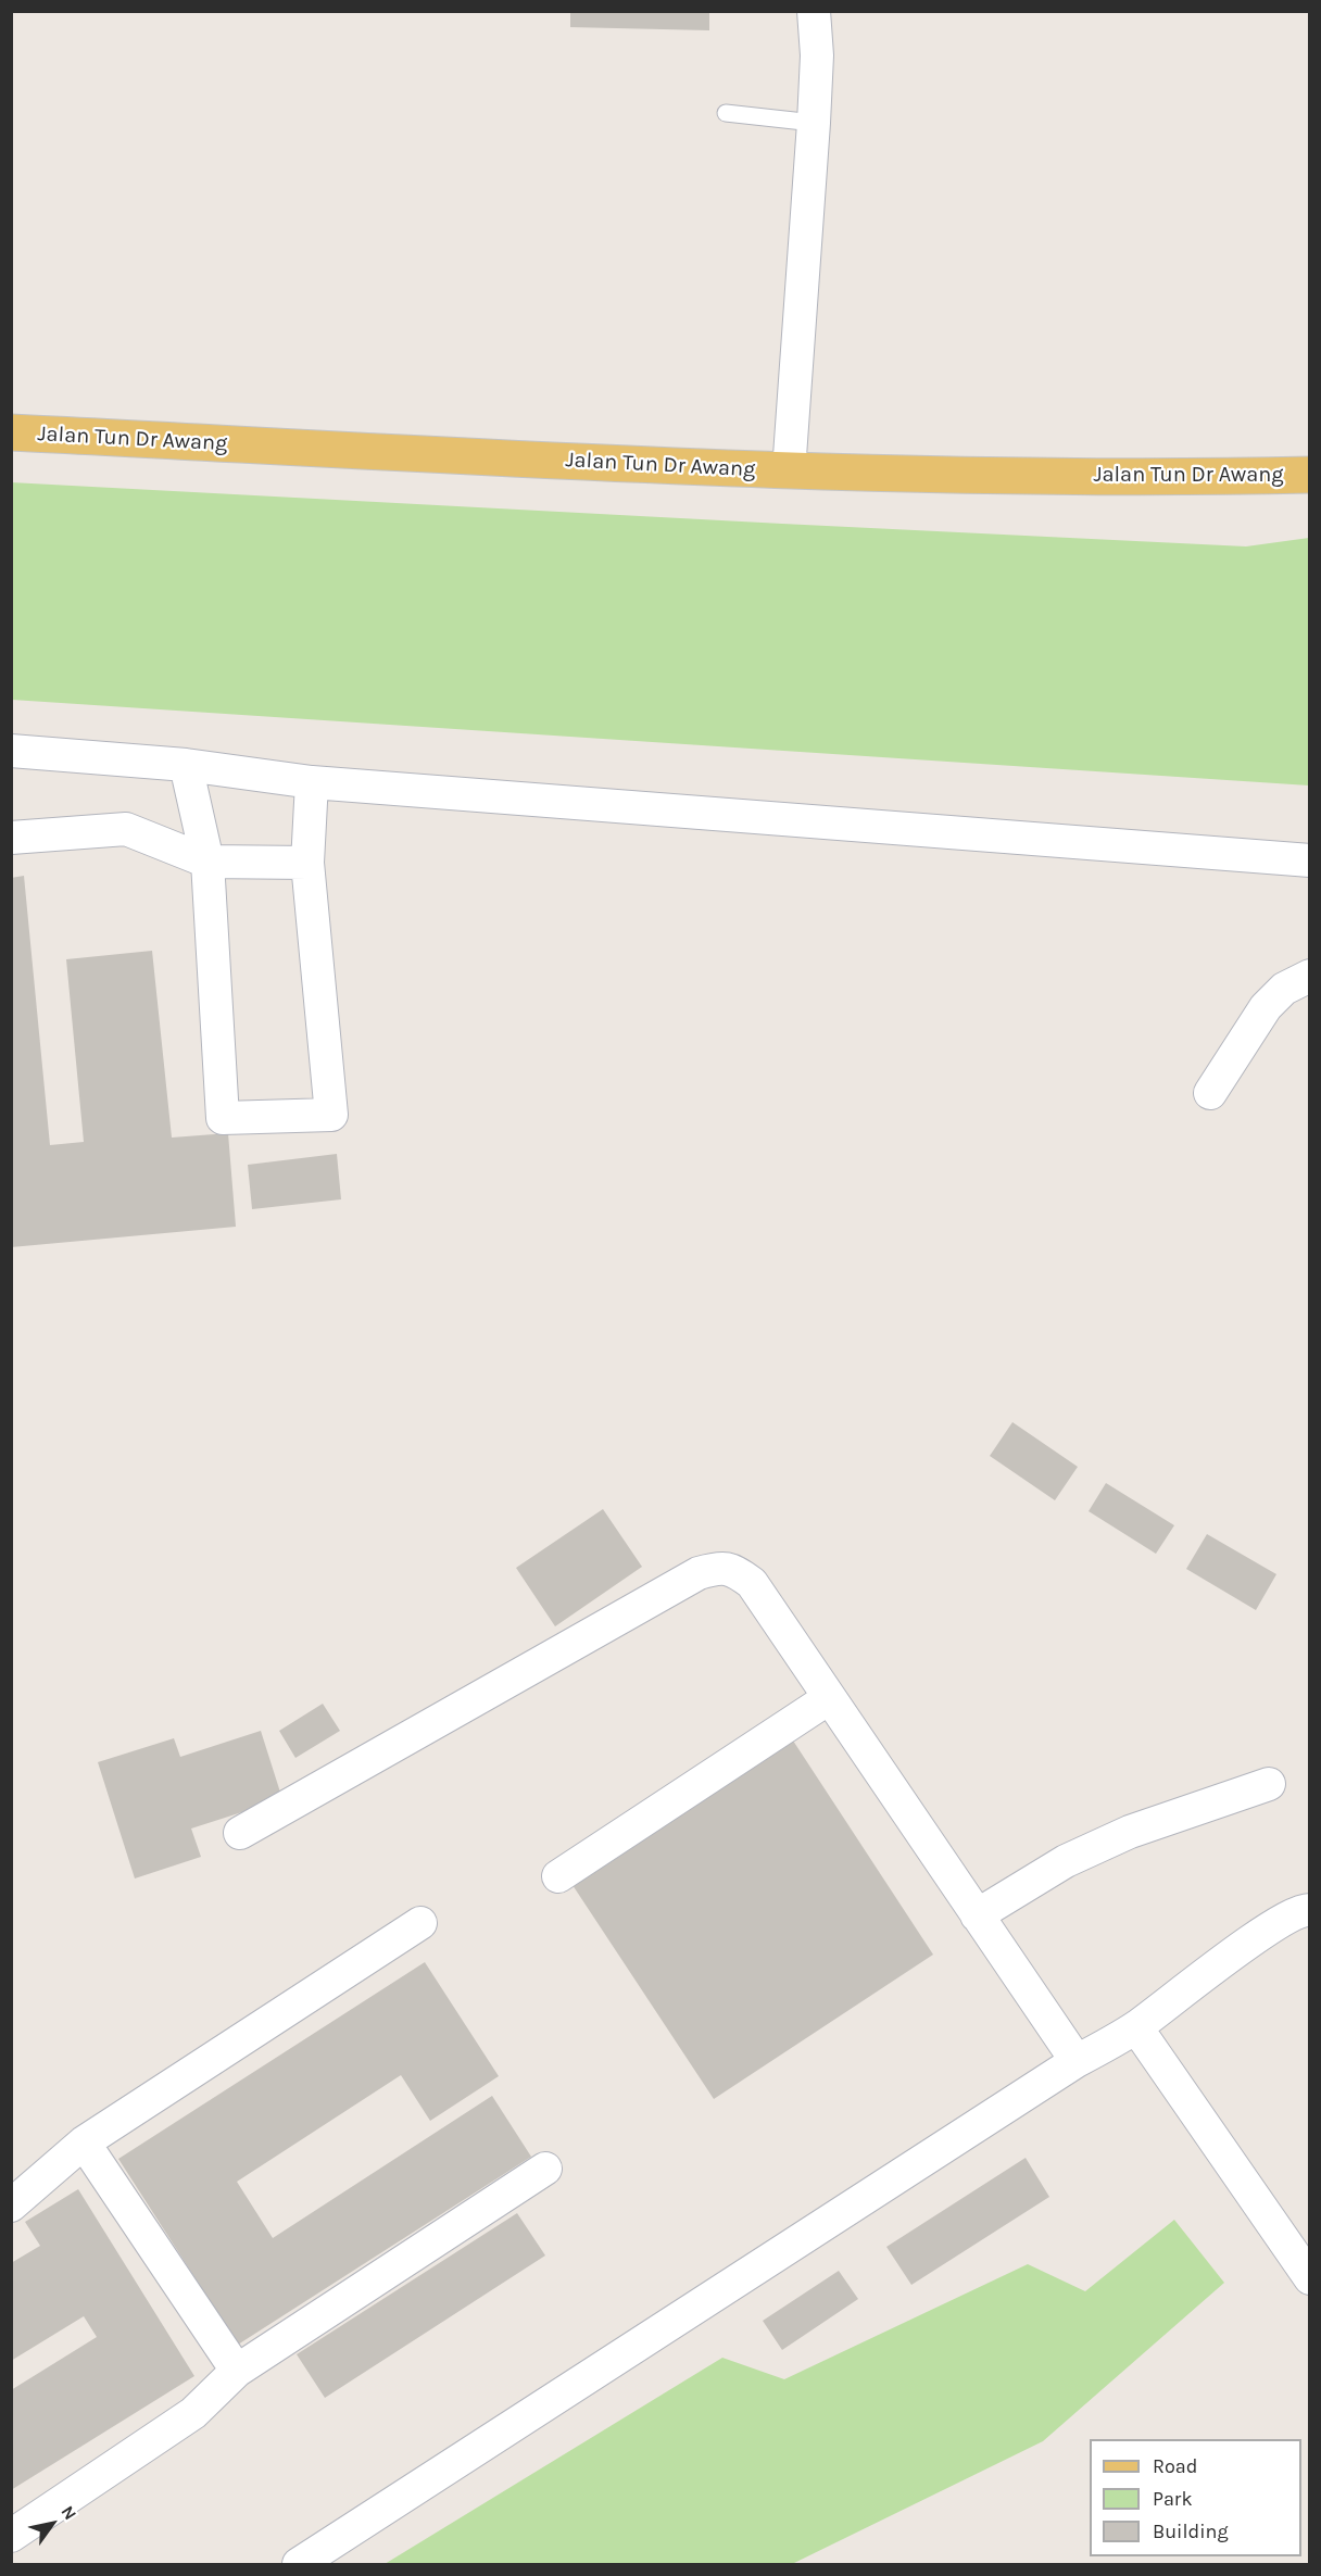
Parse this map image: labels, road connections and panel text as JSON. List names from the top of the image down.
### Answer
{
  "streets": {
    "main road": ["Jalan Tun Dr Awang"]
  },
  "legend": ["Road", "Park", "Building"],
  "north": "top right"
}
